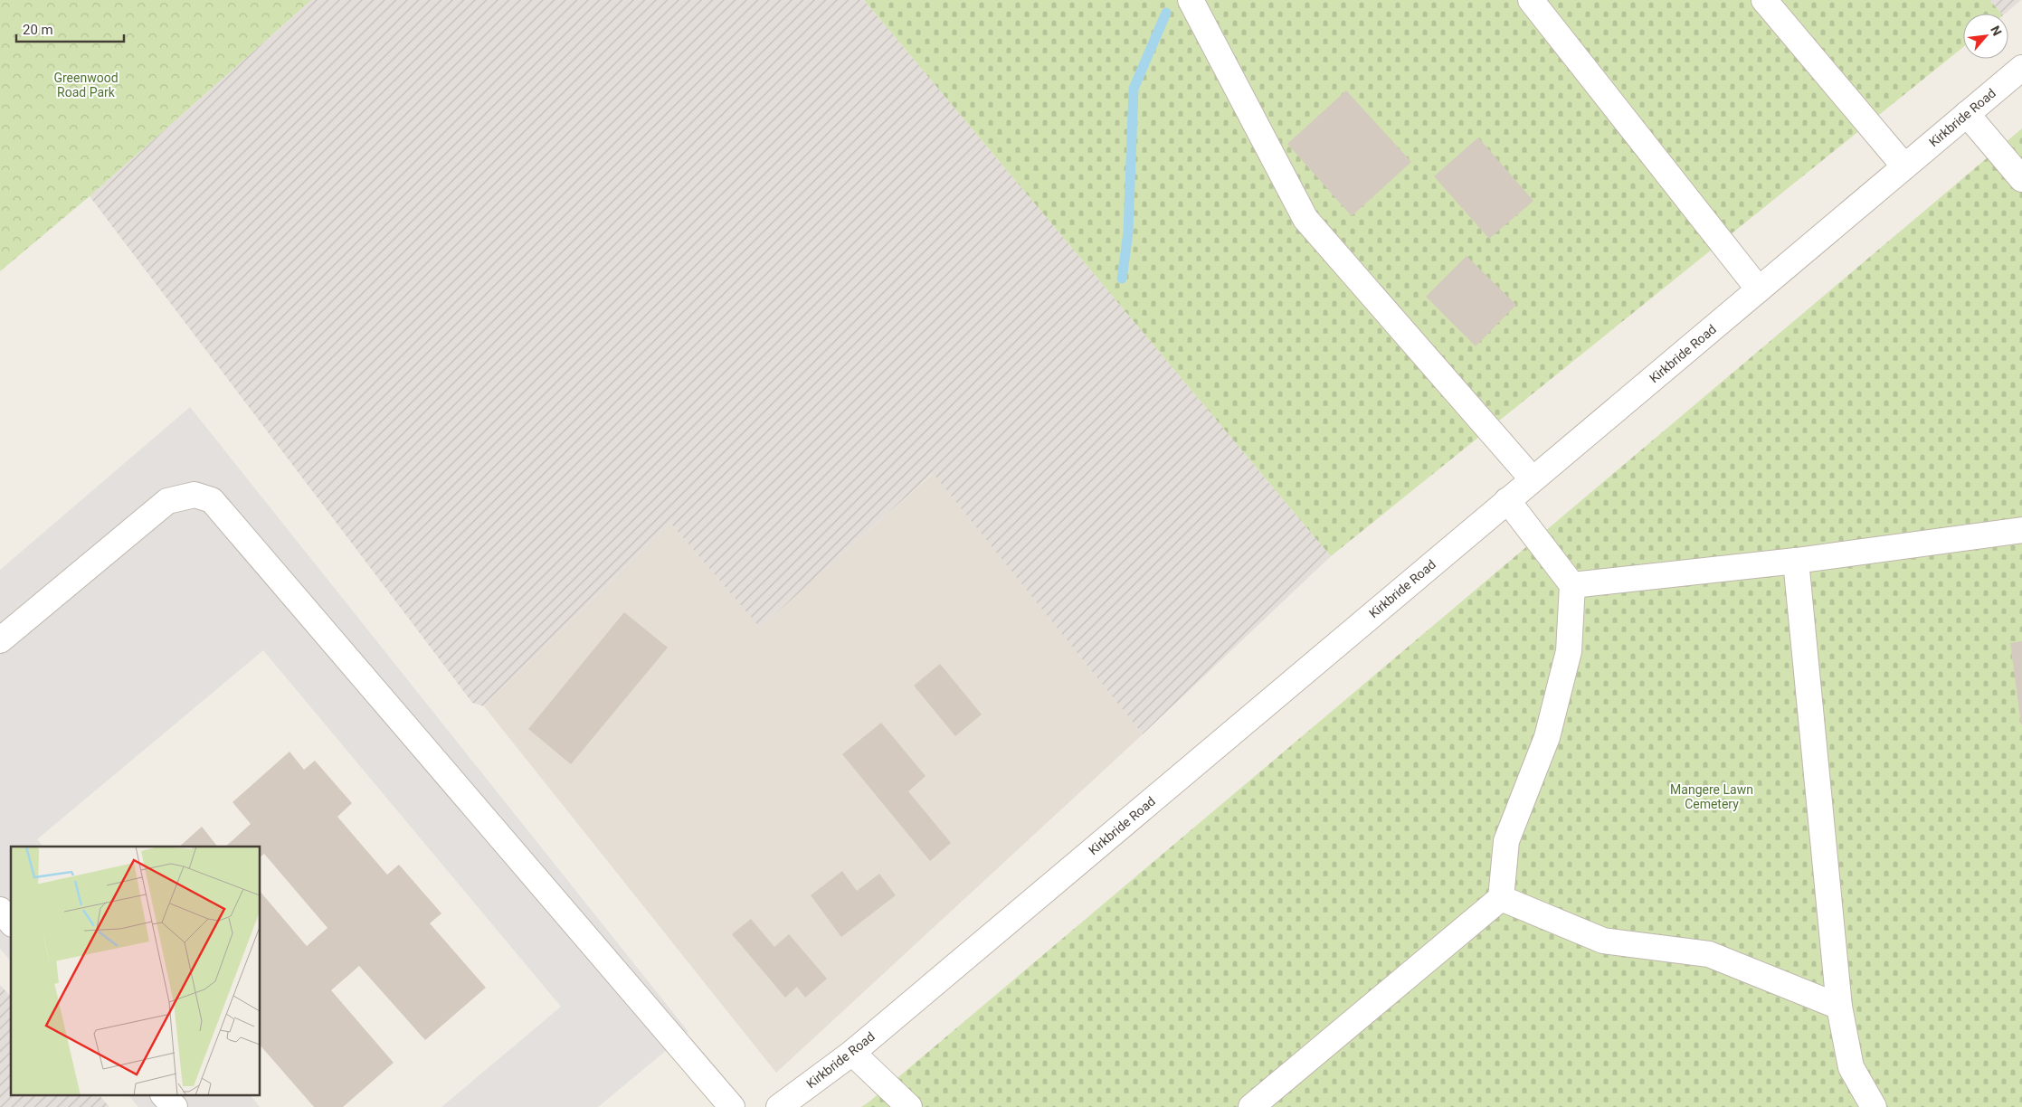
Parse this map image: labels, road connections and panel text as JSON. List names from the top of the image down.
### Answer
{
  "streets": {
    "street": ["Kirkbride Road"]
  },
  "parks": ["Greenwood Road Park", "Mangere Lawn Cemetery"],
  "scale_bar": "20 m",
  "north": "top right"
}
